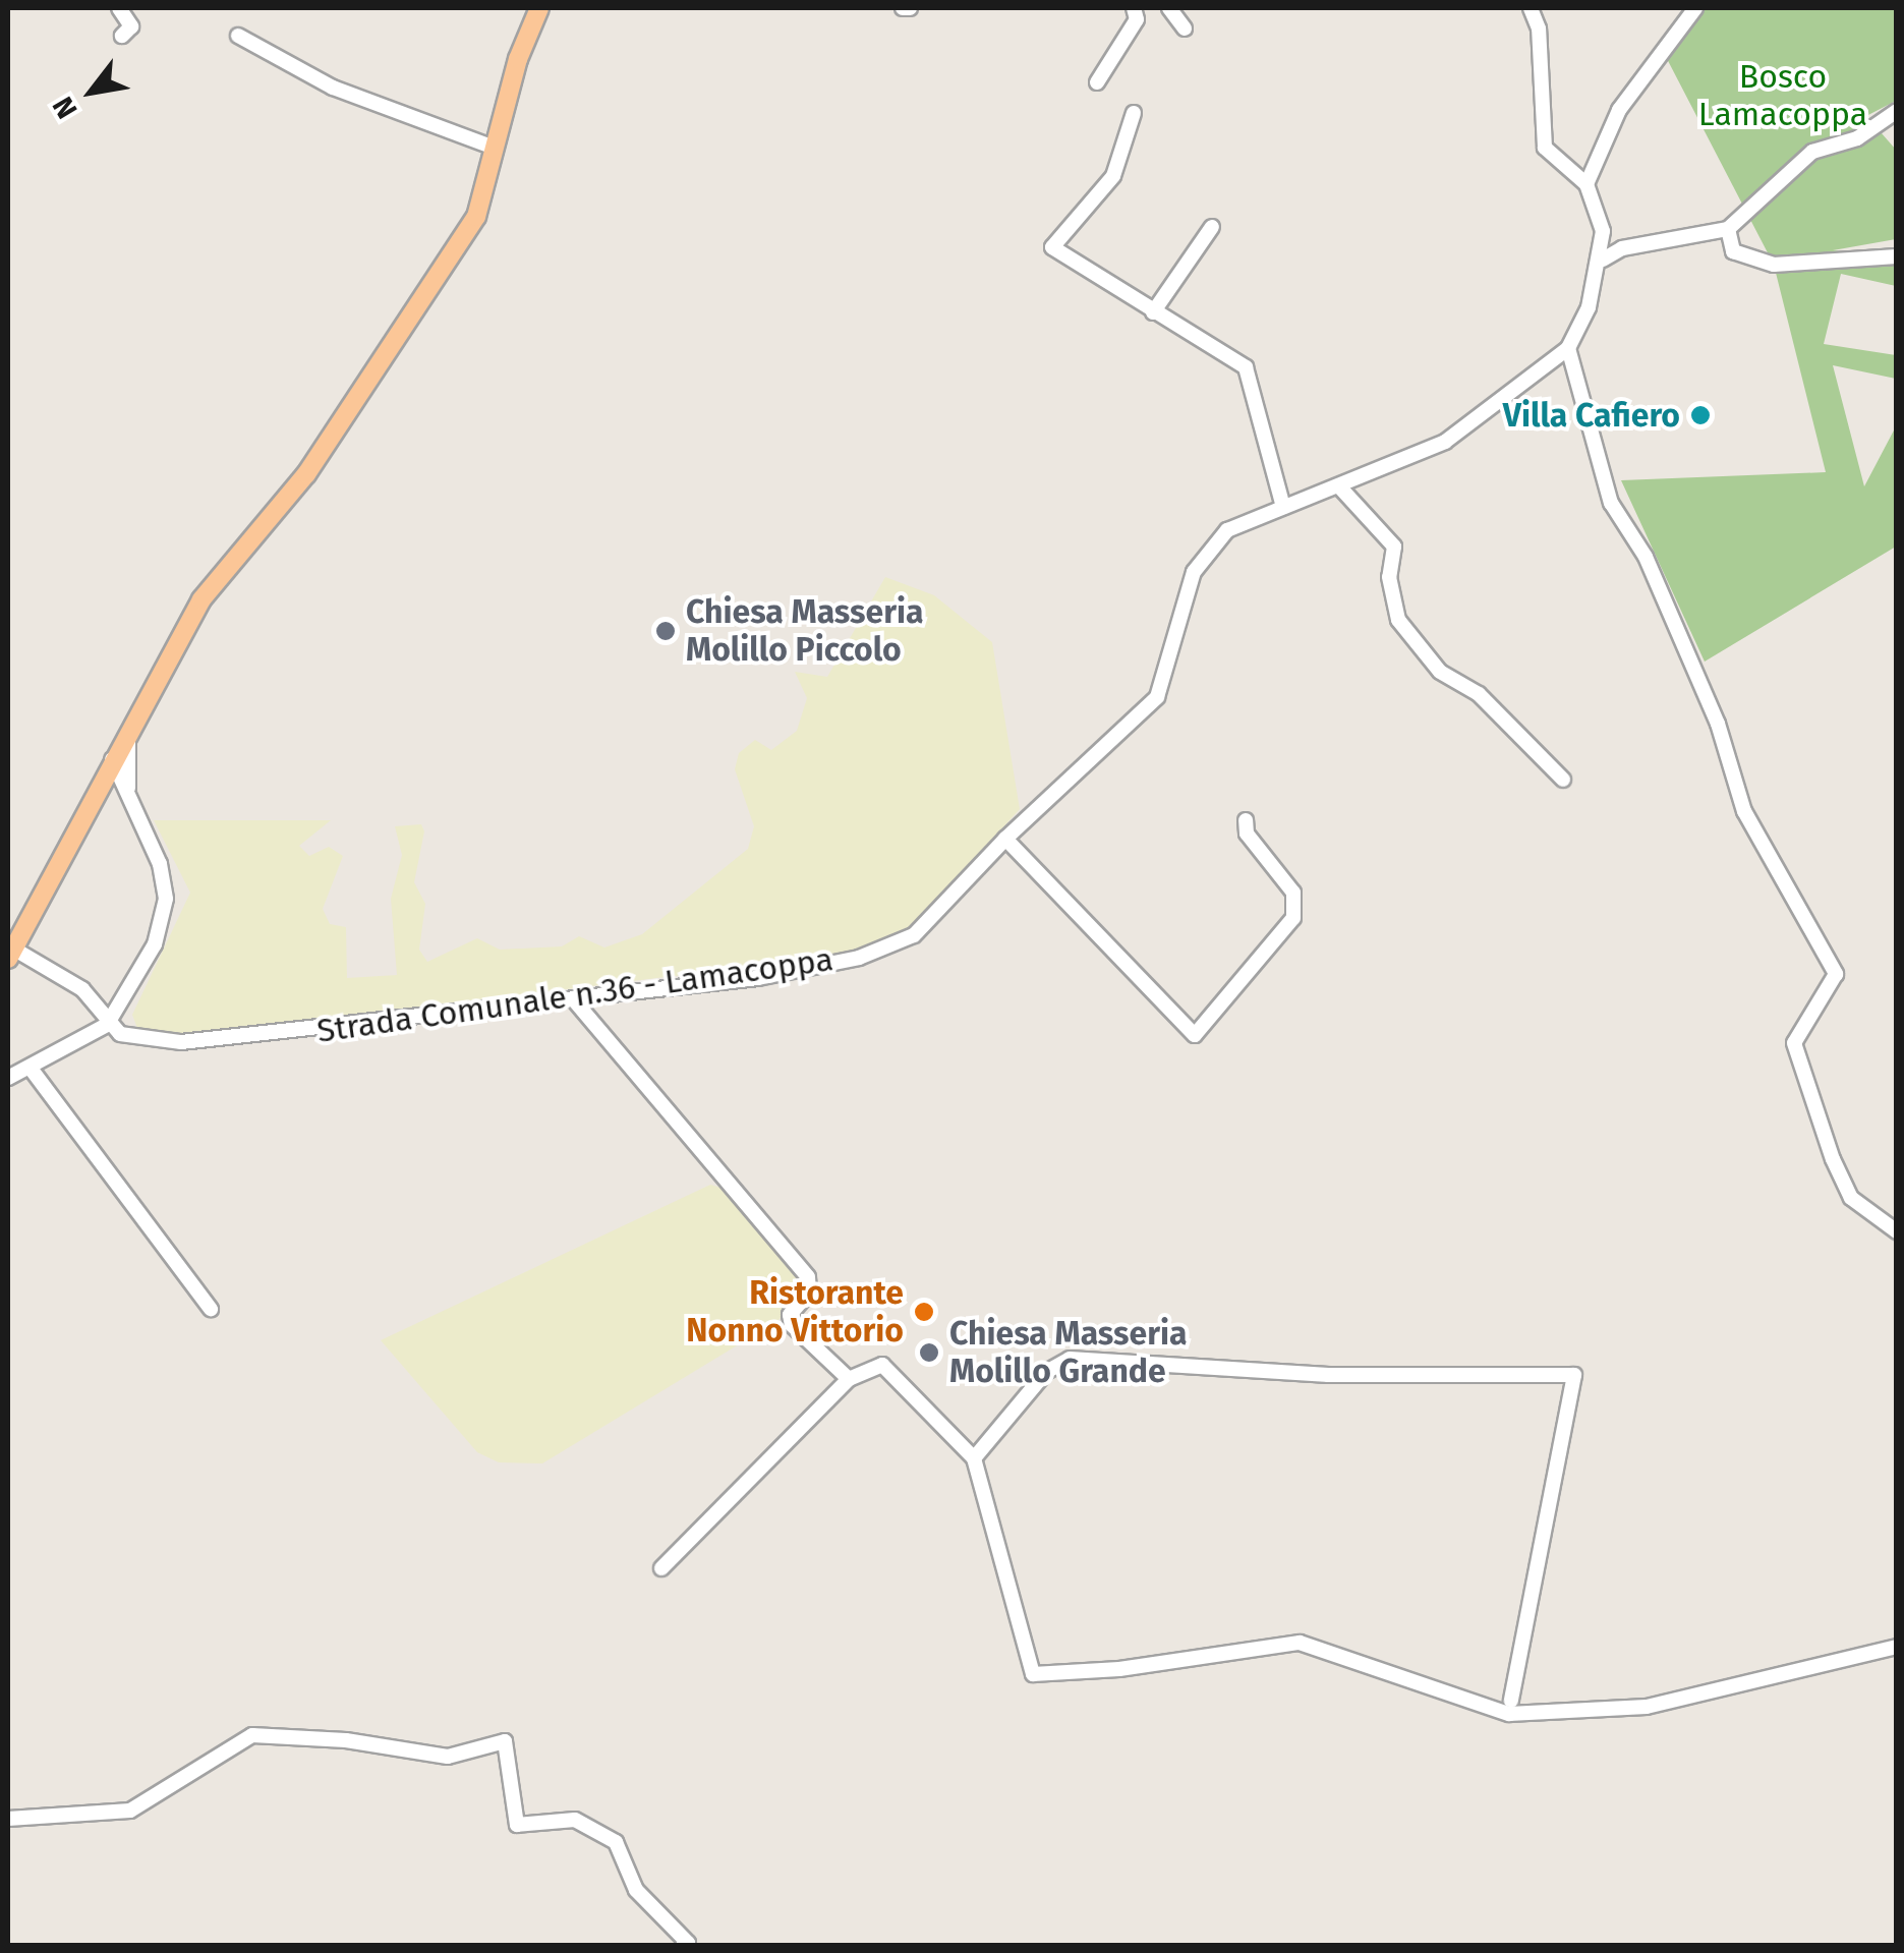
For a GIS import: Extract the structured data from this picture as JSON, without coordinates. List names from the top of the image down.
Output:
{
  "streets": {
    "street": ["Strada Comunale n.36 - Lamacoppa"]
  },
  "parks": ["Bosco Lamacoppa"],
  "places": [
    "Villa Cafiero",
    "Chiesa Masseria Molillo Piccolo",
    "Ristorante Nonno Vittorio",
    "Chiesa Masseria Molillo Grande"
  ],
  "north": "bottom left"
}
